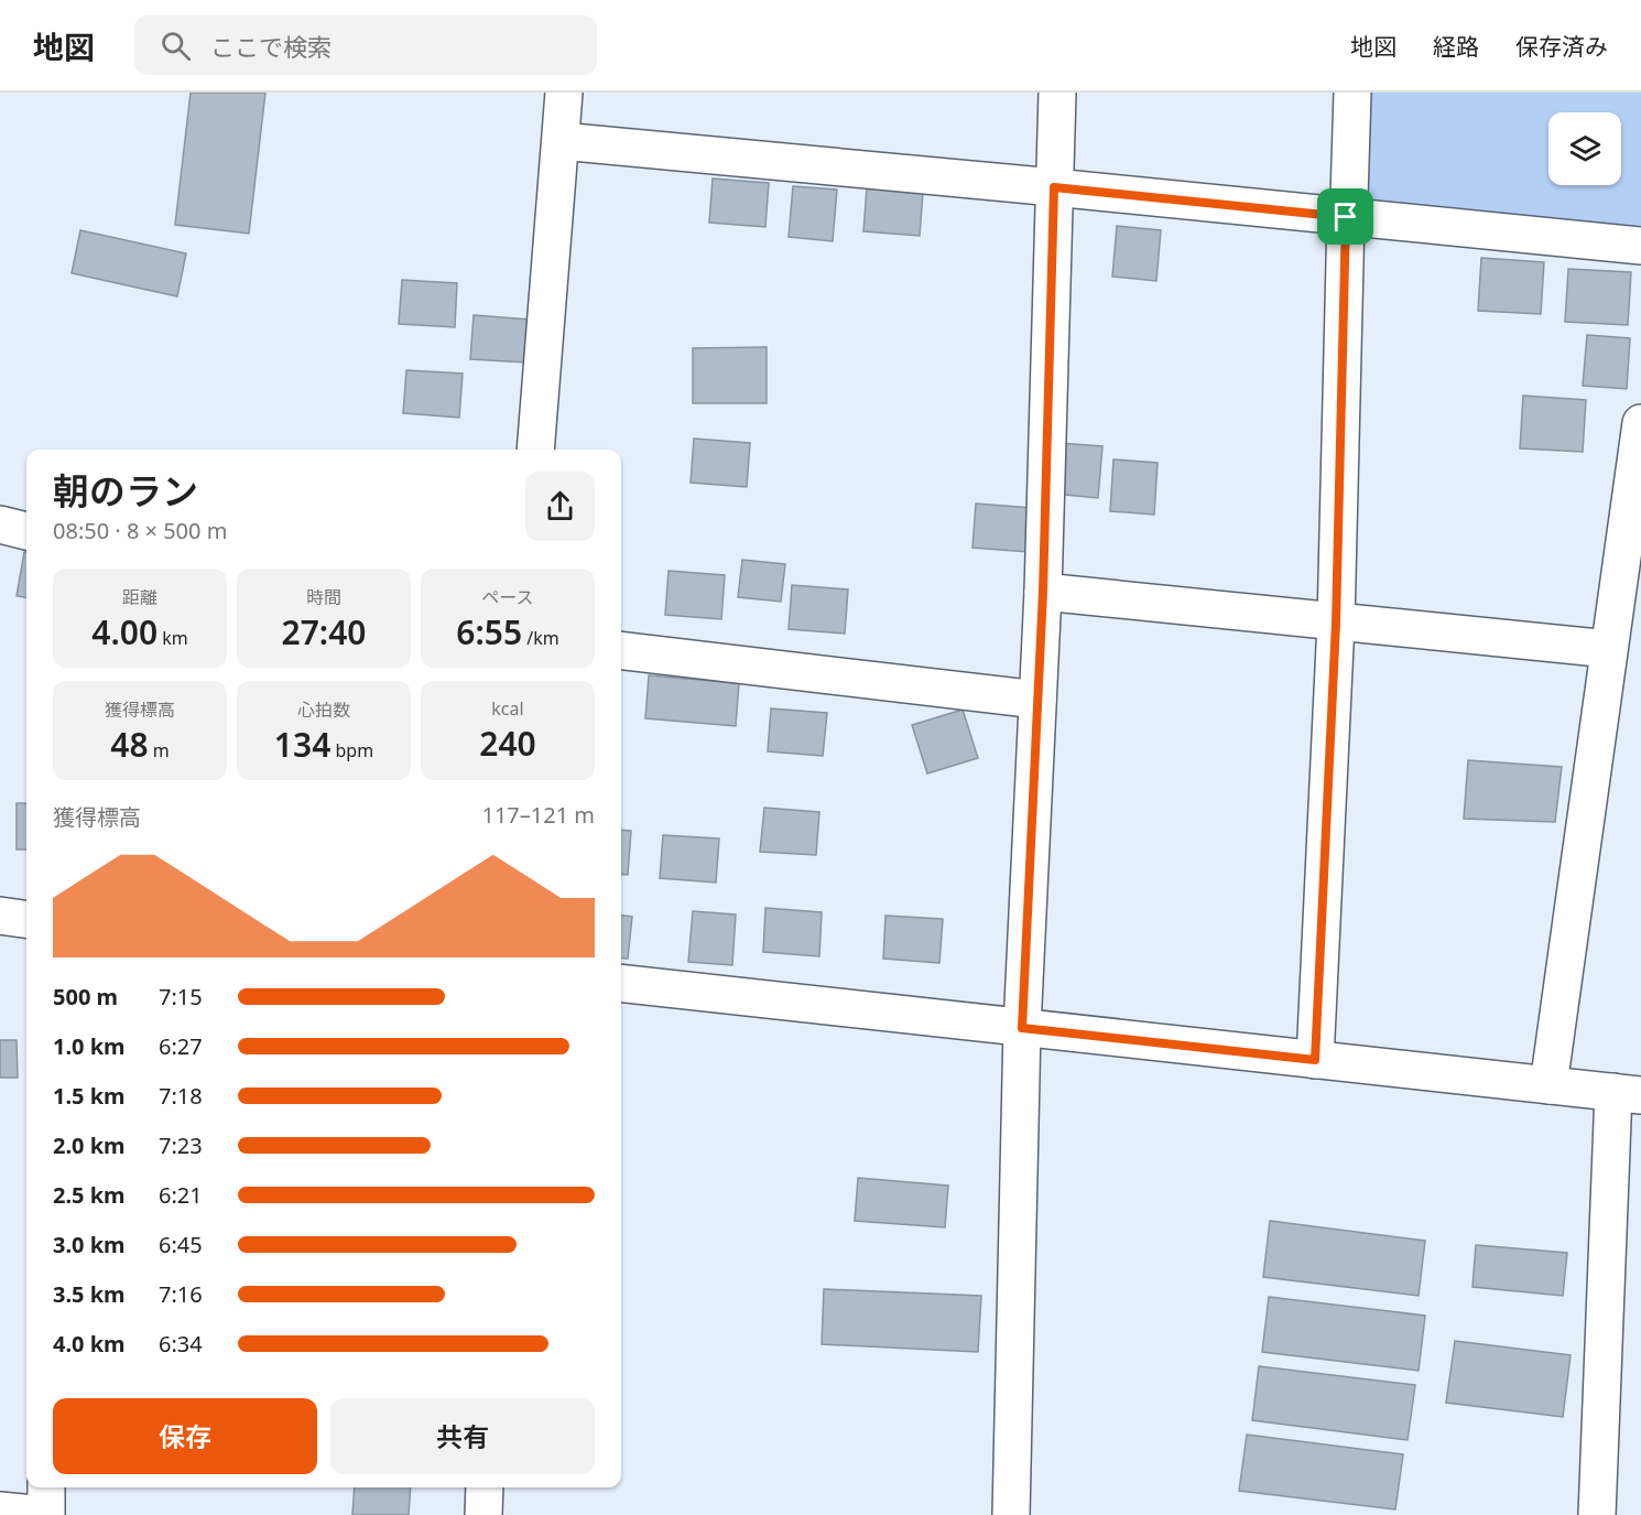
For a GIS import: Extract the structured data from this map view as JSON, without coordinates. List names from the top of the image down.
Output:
{
  "page": {
    "header": "地図",
    "search": "ここで検索",
    "nav": ["地図", "経路", "保存済み"],
    "heading": ["朝のラン", "08:50 · 8 × 500 m"],
    "stats": [
      ["距離", "4.00 km"],
      ["時間", "27:40"],
      ["ペース", "6:55 /km"],
      ["獲得標高", "48 m"],
      ["心拍数", "134 bpm"],
      ["kcal", "240"]
    ],
    "chart": ["獲得標高", "117–121 m"],
    "list": [
      {
        "name": "500 m",
        "note": "7:15"
      },
      {
        "name": "1.0 km",
        "note": "6:27"
      },
      {
        "name": "1.5 km",
        "note": "7:18"
      },
      {
        "name": "2.0 km",
        "note": "7:23"
      },
      {
        "name": "2.5 km",
        "note": "6:21"
      },
      {
        "name": "3.0 km",
        "note": "6:45"
      },
      {
        "name": "3.5 km",
        "note": "7:16"
      },
      {
        "name": "4.0 km",
        "note": "6:34"
      }
    ],
    "buttons": ["保存", "共有"]
  }
}
